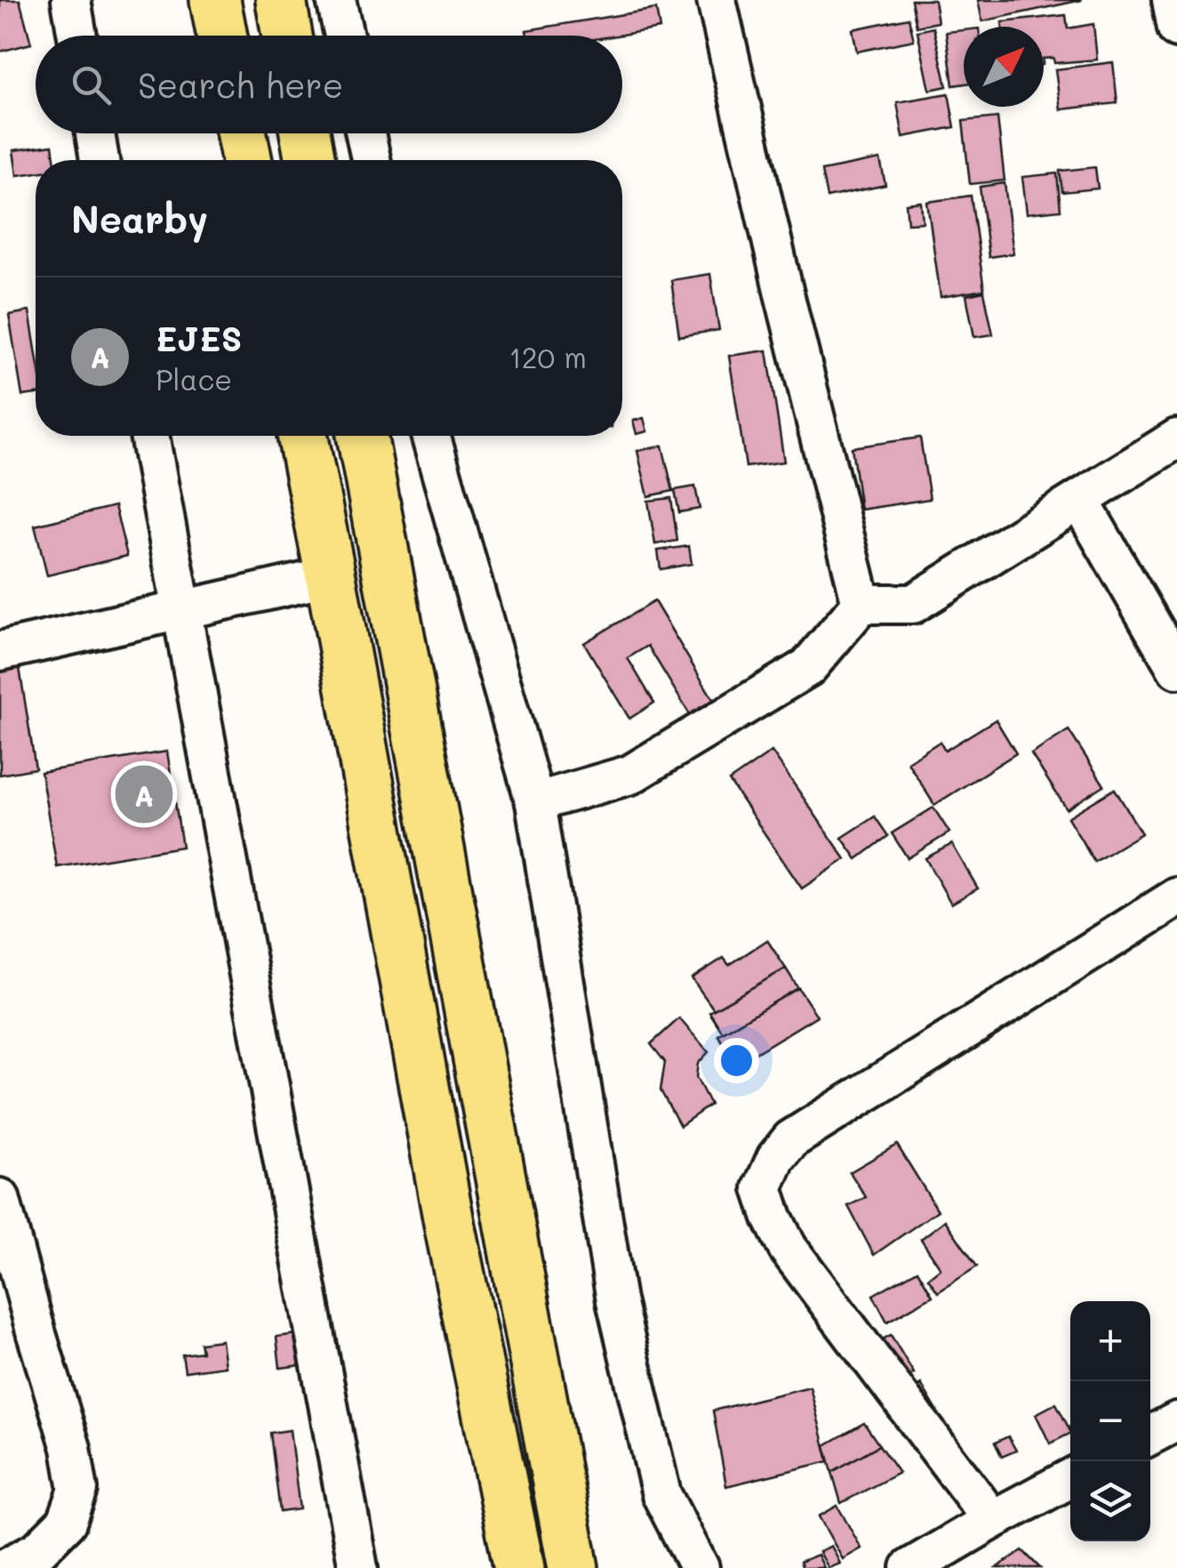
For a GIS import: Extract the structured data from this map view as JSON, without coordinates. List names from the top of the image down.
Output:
{
  "north": "top right",
  "page": {
    "search": "Search here",
    "heading": "Nearby",
    "list": [
      {
        "mark": "A",
        "name": "EJES",
        "note": "Place",
        "value": "120 m"
      }
    ],
    "pins": "A",
    "map_buttons": ["+", "−"]
  }
}
